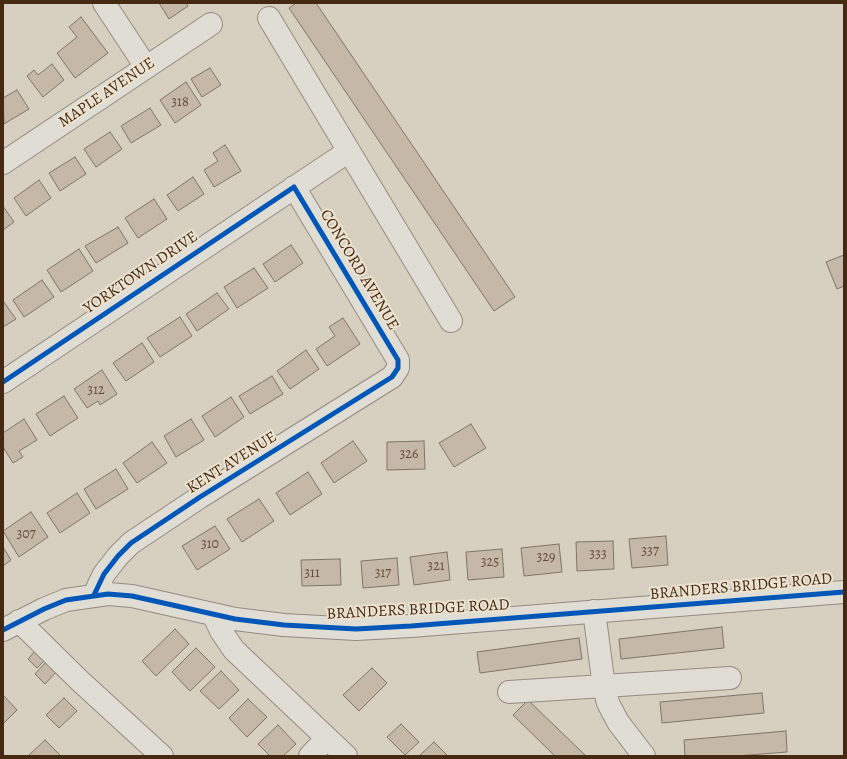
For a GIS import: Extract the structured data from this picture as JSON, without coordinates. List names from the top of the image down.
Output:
{
  "streets": {
    "street": [
      "MAPLE AVENUE",
      "CONCORD AVENUE",
      "YORKTOWN DRIVE",
      "KENT AVENUE",
      "BRANDERS BRIDGE ROAD"
    ]
  },
  "crossings": [
    ["CONCORD AVENUE", "YORKTOWN DRIVE"],
    ["CONCORD AVENUE", "KENT AVENUE"],
    ["KENT AVENUE", "BRANDERS BRIDGE ROAD"]
  ],
  "house_numbers": [
    "318",
    "312",
    "326",
    "307",
    "310",
    "337",
    "333",
    "329",
    "325",
    "321",
    "311",
    "317"
  ]
}
